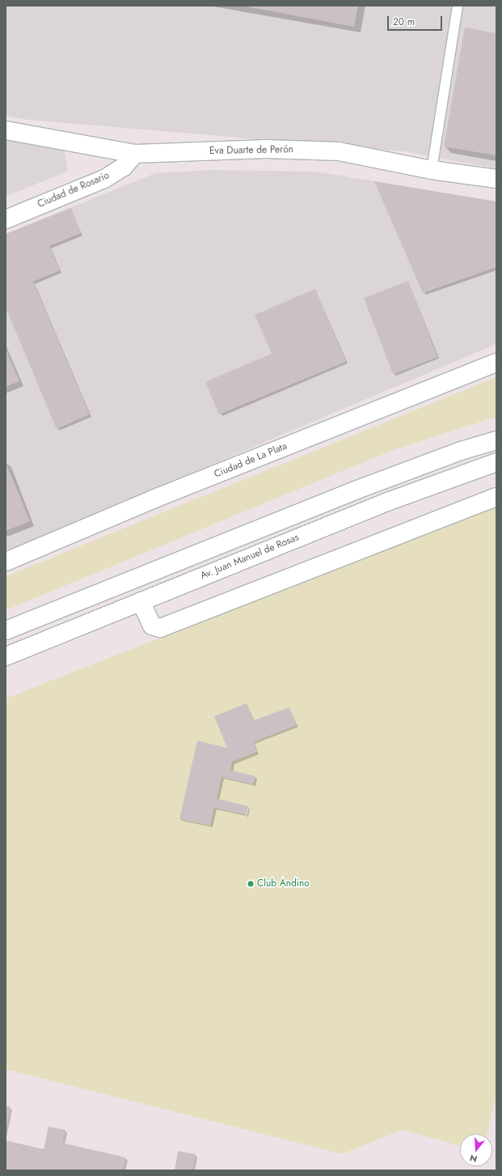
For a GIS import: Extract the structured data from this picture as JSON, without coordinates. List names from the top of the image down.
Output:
{
  "streets": {
    "street": [
      "Eva Duarte de Perón",
      "Ciudad de Rosario",
      "Ciudad de La Plata",
      "Av. Juan Manuel de Rosas"
    ]
  },
  "crossings": [
    ["Eva Duarte de Perón", "Ciudad de Rosario"]
  ],
  "places": ["Club Andino"],
  "scale_bar": "20 m",
  "north": "bottom"
}
